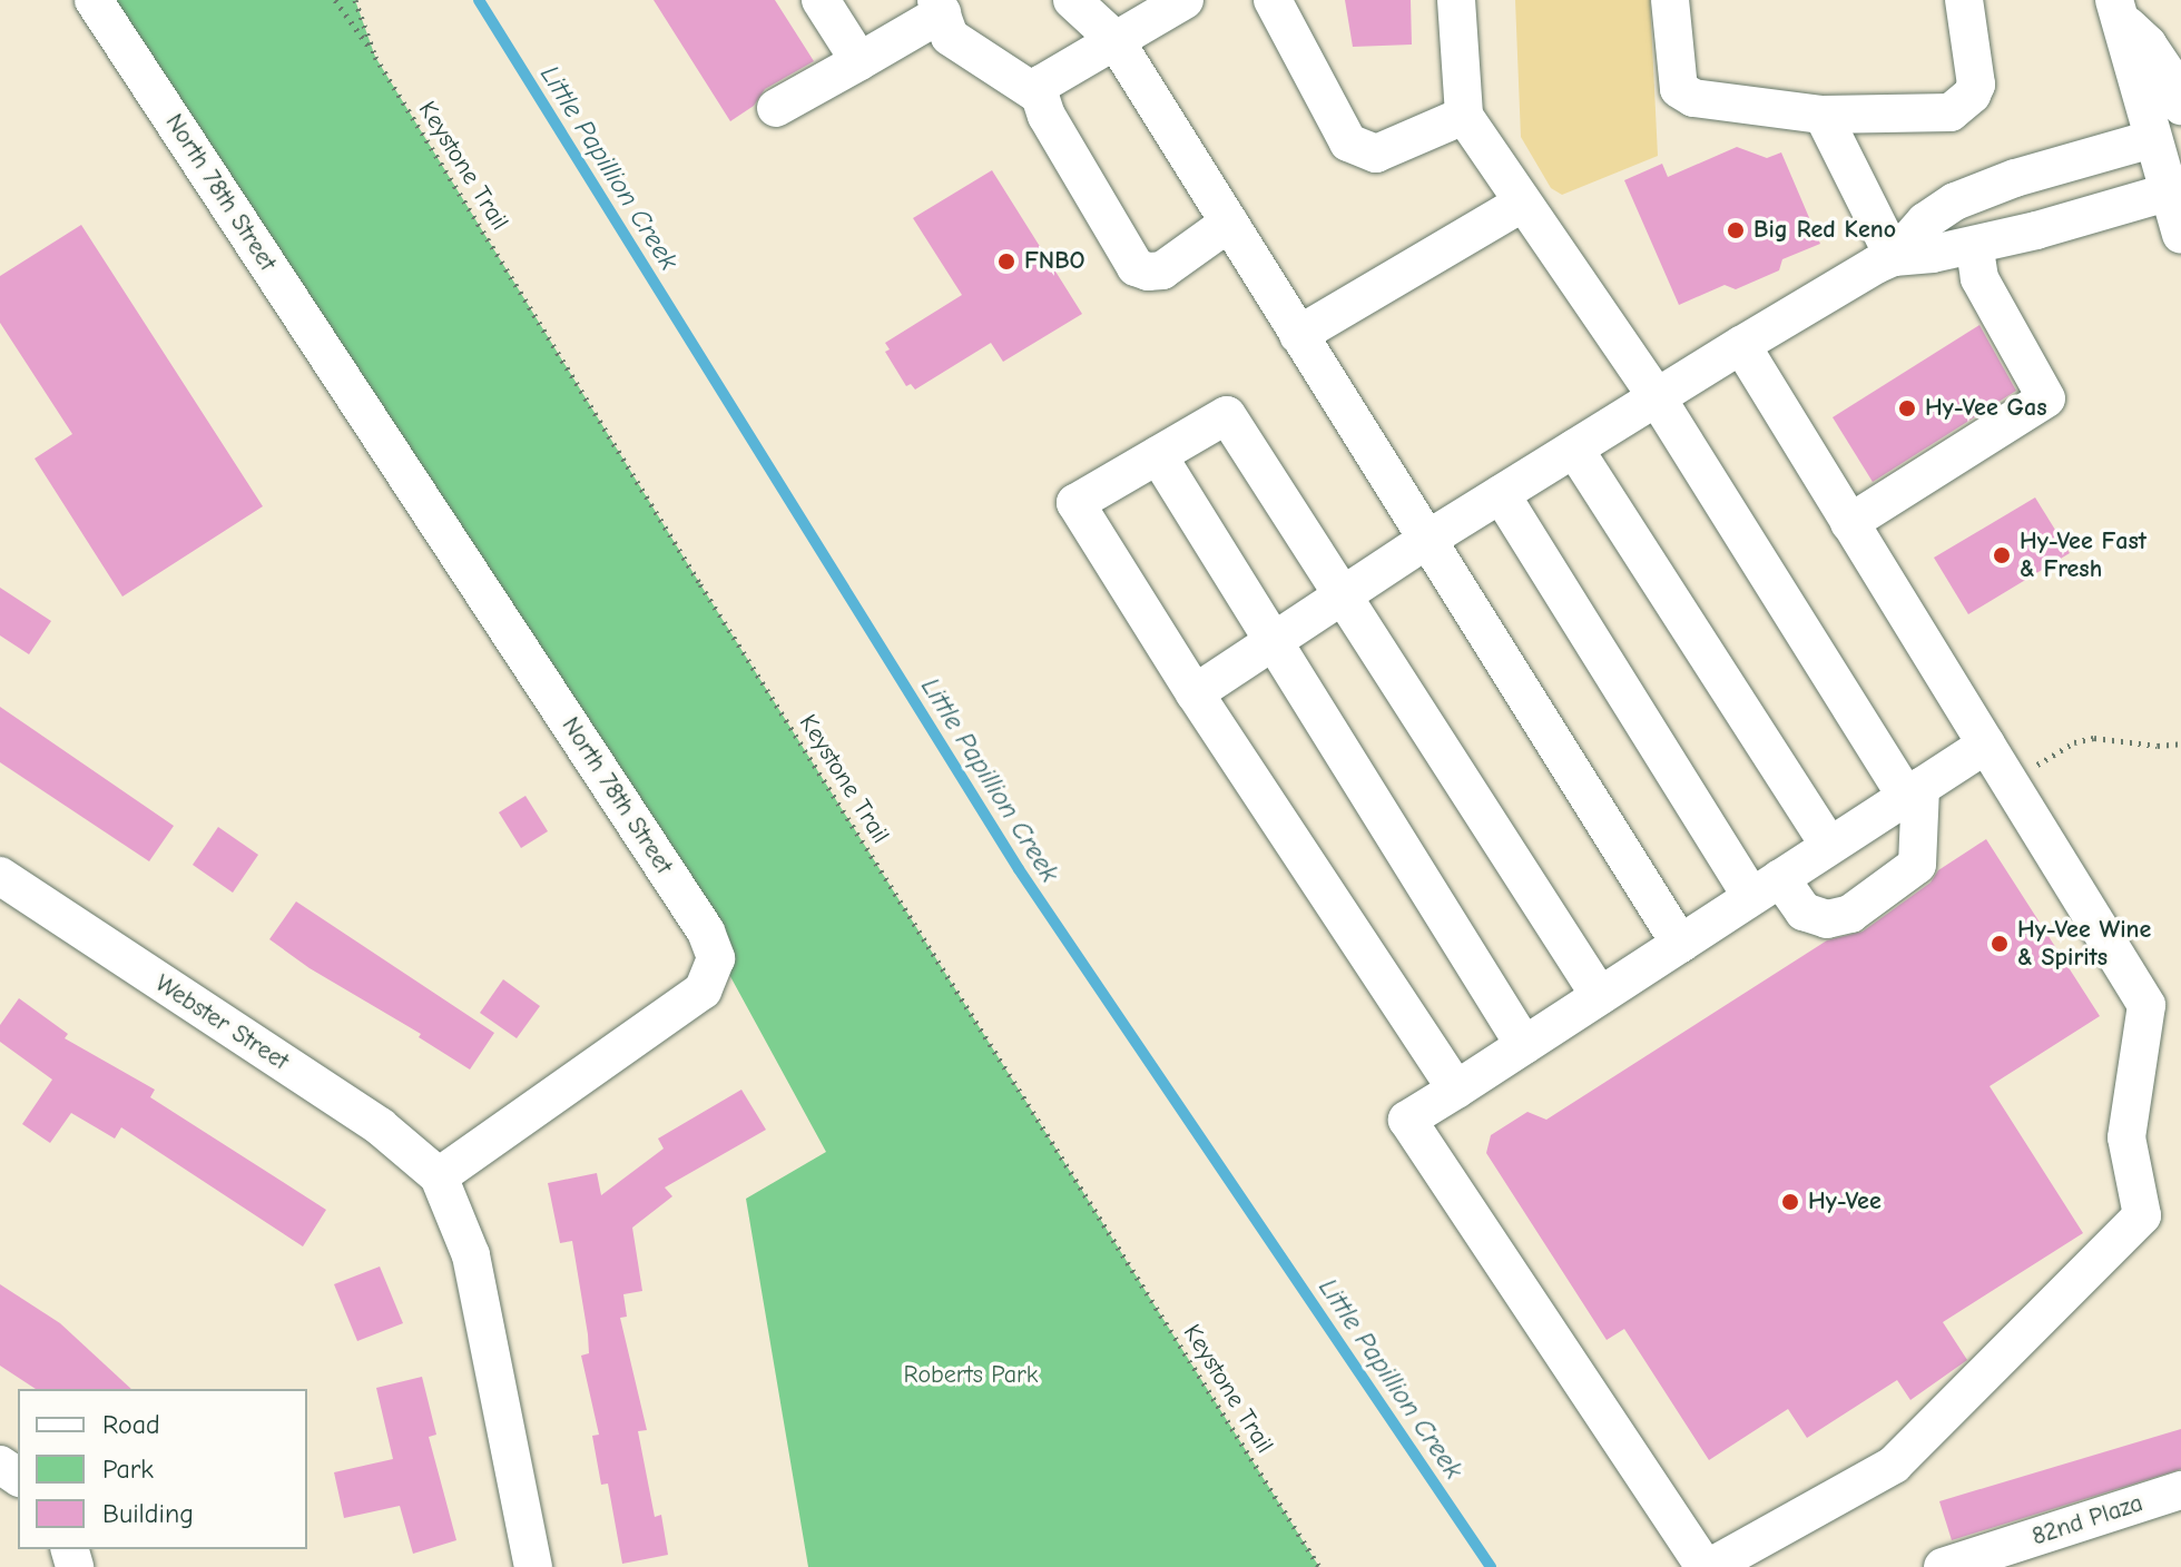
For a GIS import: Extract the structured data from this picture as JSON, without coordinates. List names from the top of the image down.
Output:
{
  "streets": {
    "street": ["North 78th Street", "Webster Street", "82nd Plaza"],
    "path": ["Keystone Trail"]
  },
  "crossings": [
    ["North 78th Street", "Webster Street"]
  ],
  "water": ["Little Papillion Creek"],
  "parks": ["Roberts Park"],
  "places": [
    "Big Red Keno",
    "FNBO",
    "Hy-Vee Gas",
    "Hy-Vee Fast & Fresh",
    "Hy-Vee Wine & Spirits",
    "Hy-Vee"
  ],
  "legend": ["Road", "Park", "Building"]
}
